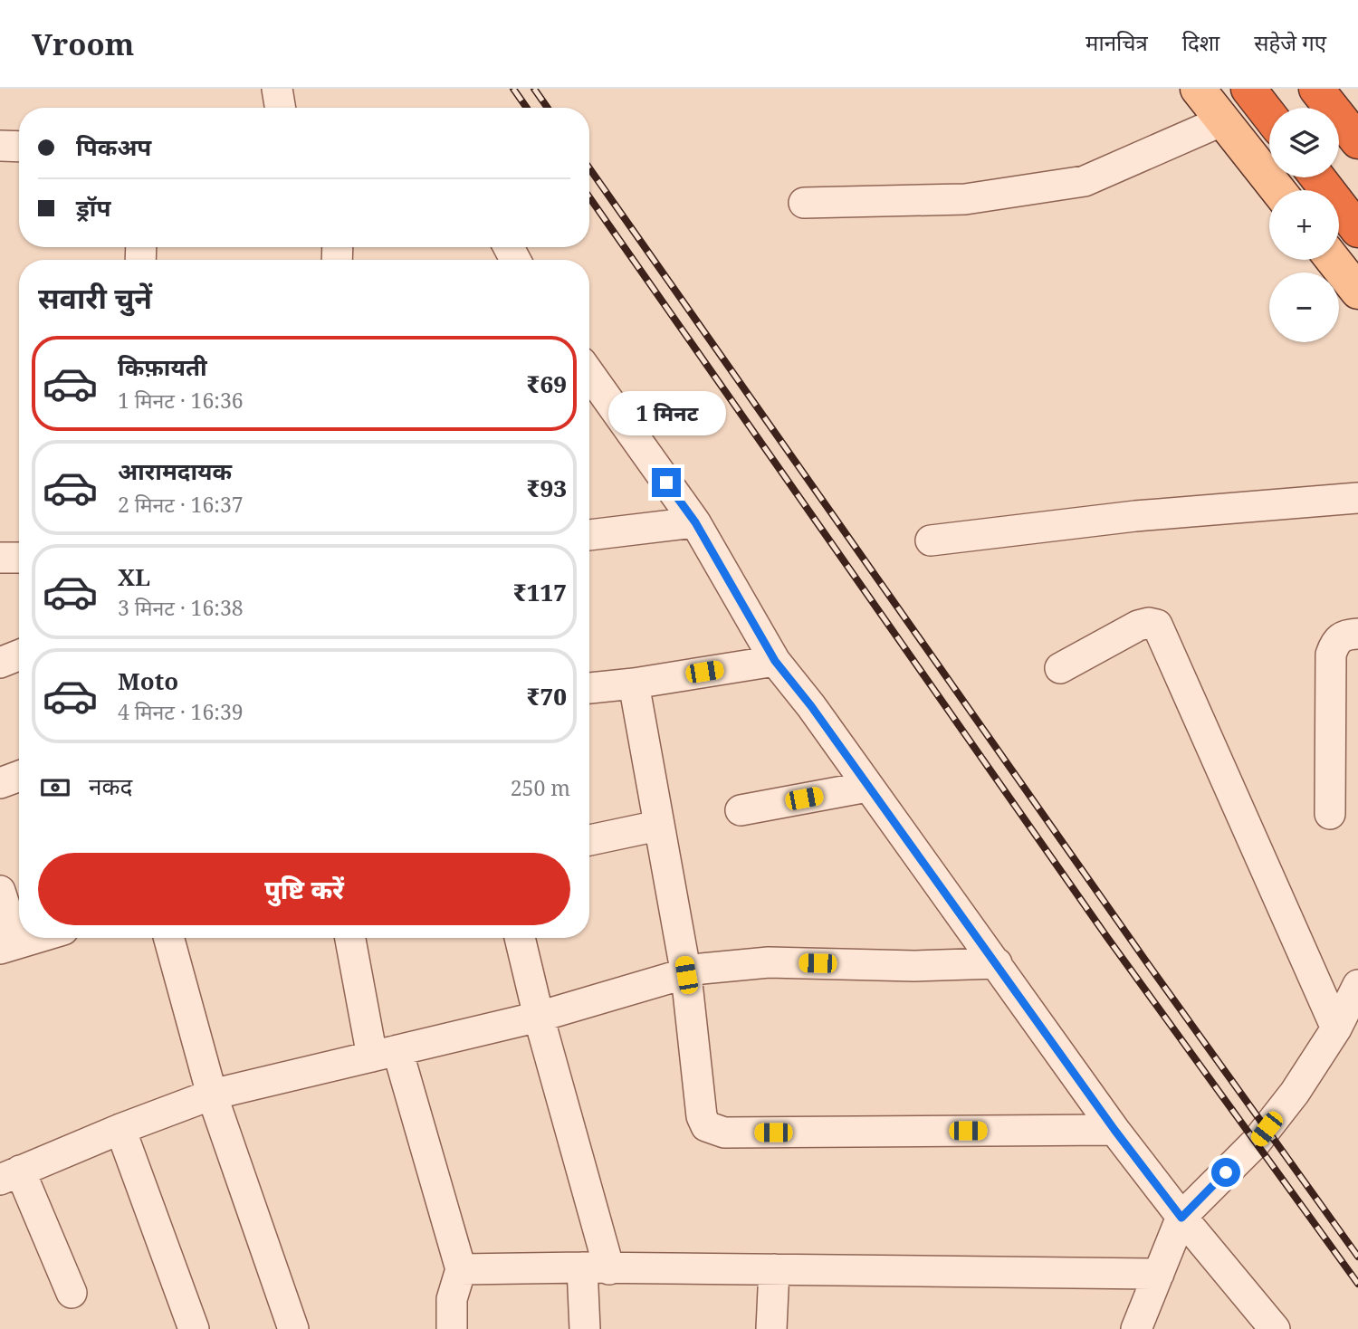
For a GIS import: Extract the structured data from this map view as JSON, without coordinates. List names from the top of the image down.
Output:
{
  "page": {
    "header": "Vroom",
    "nav": ["मानचित्र", "दिशा", "सहेजे गए"],
    "map_buttons": ["+", "−"],
    "banner": ["पिकअप", "ड्रॉप"],
    "heading": "सवारी चुनें",
    "list": [
      {
        "name": "किफ़ायती",
        "note": "1 मिनट · 16:36",
        "value": "₹69"
      },
      {
        "name": "आरामदायक",
        "note": "2 मिनट · 16:37",
        "value": "₹93"
      },
      {
        "name": "XL",
        "note": "3 मिनट · 16:38",
        "value": "₹117"
      },
      {
        "name": "Moto",
        "note": "4 मिनट · 16:39",
        "value": "₹70"
      }
    ],
    "bubble": "1 मिनट",
    "pay": ["नकद", "250 m"],
    "buttons": "पुष्टि करें"
  }
}
